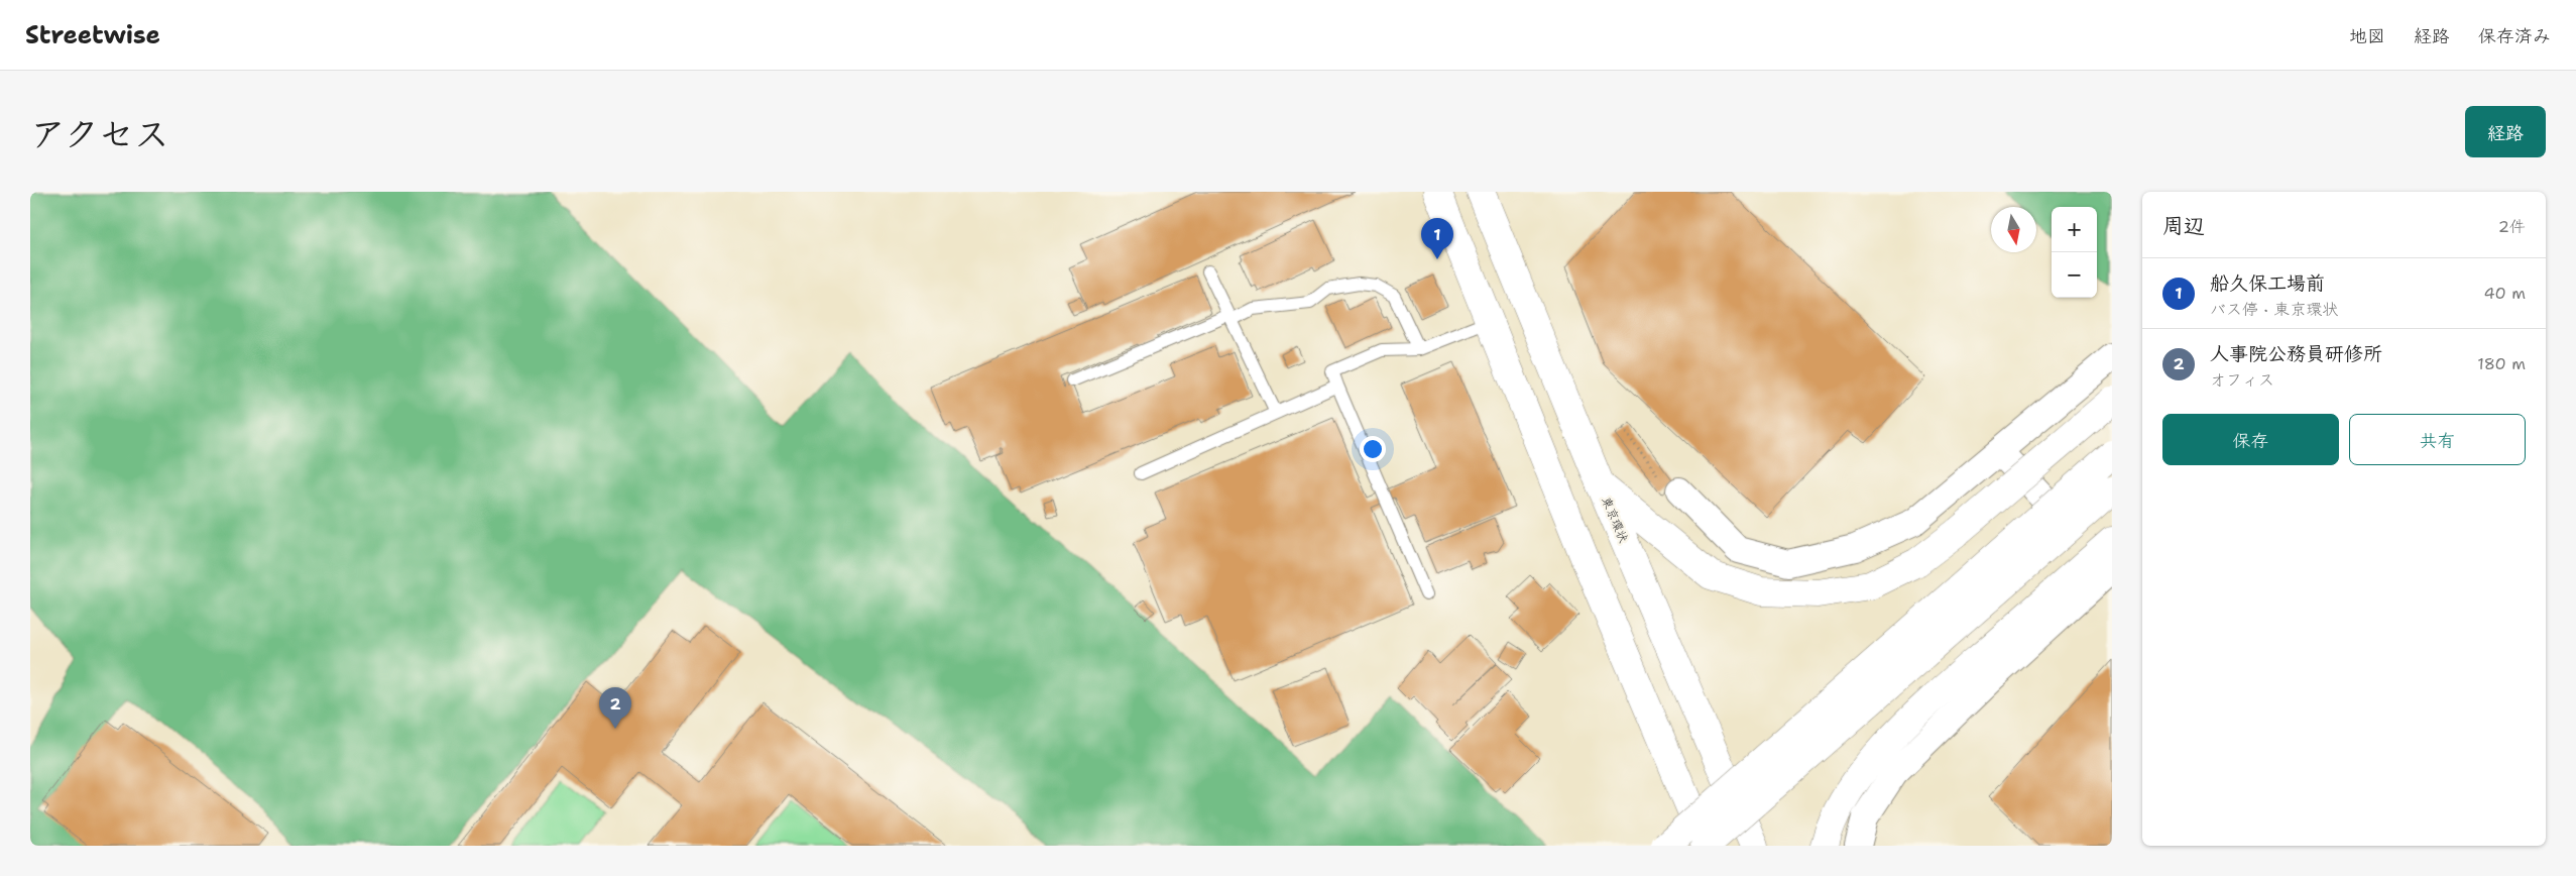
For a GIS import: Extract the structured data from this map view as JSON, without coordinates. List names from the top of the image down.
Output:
{
  "streets": {
    "highway": ["東京環状"]
  },
  "north": "bottom",
  "page": {
    "header": "Streetwise",
    "nav": ["地図", "経路", "保存済み"],
    "title": "アクセス",
    "buttons": [
      "経路",
      ["保存", "共有"]
    ],
    "heading": ["周辺", "2件"],
    "map_buttons": ["+", "−"],
    "pins": ["1", "2"],
    "list": [
      {
        "mark": "1",
        "name": "船久保工場前",
        "note": "バス停 · 東京環状",
        "value": "40 m"
      },
      {
        "mark": "2",
        "name": "人事院公務員研修所",
        "note": "オフィス",
        "value": "180 m"
      }
    ]
  }
}
